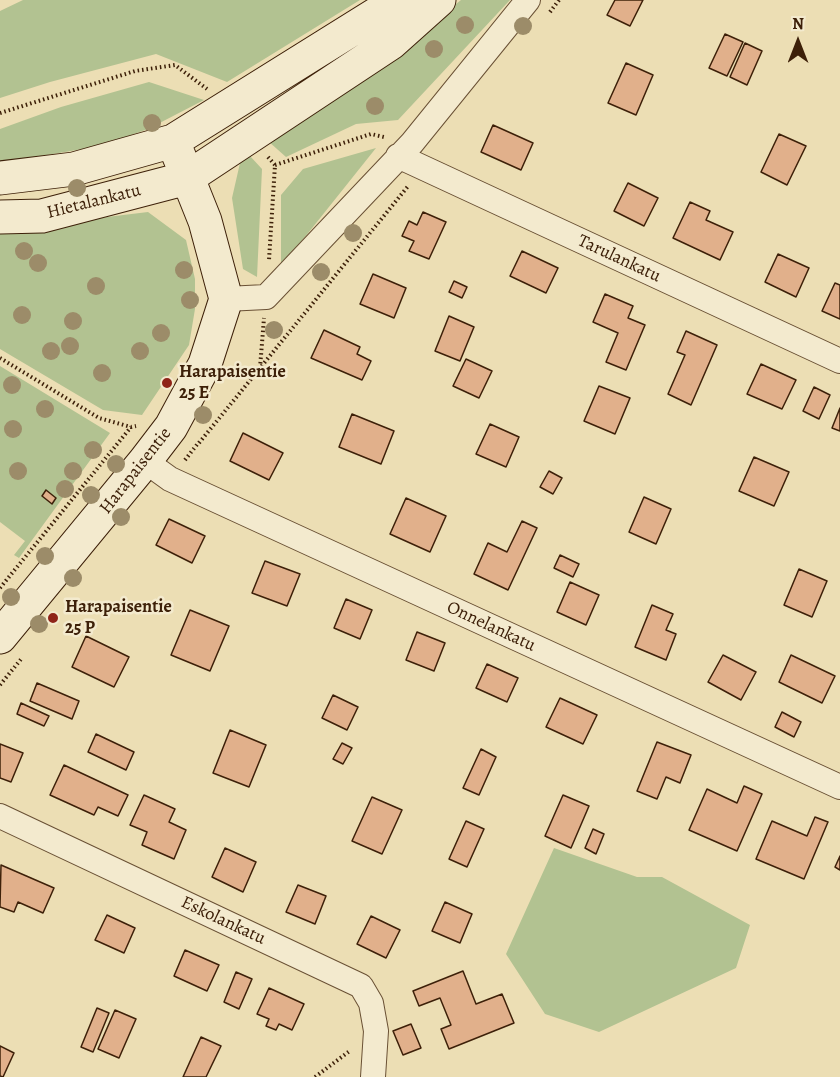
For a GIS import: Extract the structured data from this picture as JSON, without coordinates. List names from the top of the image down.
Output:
{
  "streets": {
    "main road": ["Hietalankatu", "Harapaisentie"],
    "street": ["Tarulankatu", "Onnelankatu", "Eskolankatu"]
  },
  "crossings": [
    ["Harapaisentie", "Onnelankatu"]
  ],
  "places": ["Harapaisentie 25 E", "Harapaisentie 25 P"],
  "north": "top"
}
